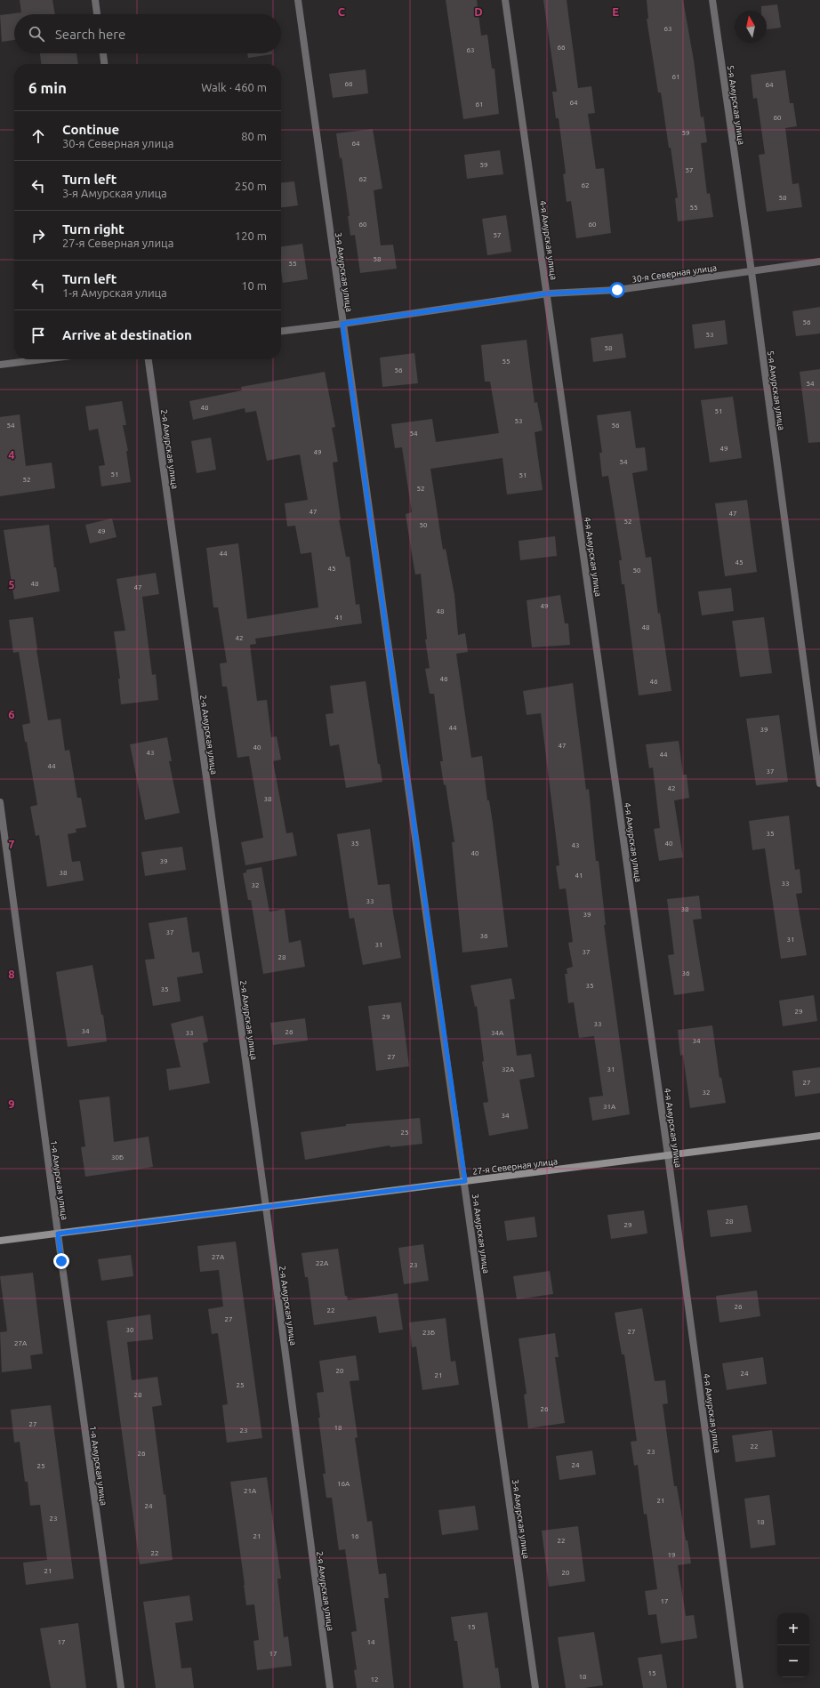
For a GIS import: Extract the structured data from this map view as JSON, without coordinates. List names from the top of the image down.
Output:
{
  "streets": {
    "street": [
      "5-я Амурская улица",
      "4-я Амурская улица",
      "3-я Амурская улица",
      "30-я Северная улица",
      "2-я Амурская улица",
      "27-я Северная улица",
      "1-я Амурская улица"
    ]
  },
  "crossings": [
    ["5-я Амурская улица", "30-я Северная улица"],
    ["4-я Амурская улица", "30-я Северная улица"],
    ["4-я Амурская улица", "27-я Северная улица"],
    ["3-я Амурская улица", "30-я Северная улица"],
    ["3-я Амурская улица", "27-я Северная улица"],
    ["2-я Амурская улица", "27-я Северная улица"],
    ["27-я Северная улица", "1-я Амурская улица"]
  ],
  "house_numbers": [
    "63",
    "66",
    "63",
    "61",
    "66",
    "64",
    "64",
    "61",
    "60",
    "59",
    "64",
    "59",
    "57",
    "62",
    "62",
    "58",
    "55",
    "60",
    "60",
    "57",
    "58",
    "55",
    "56",
    "53",
    "58",
    "55",
    "56",
    "54",
    "48",
    "51",
    "53",
    "54",
    "56",
    "54",
    "49",
    "49",
    "54",
    "51",
    "51",
    "52",
    "52",
    "47",
    "47",
    "52",
    "50",
    "49",
    "44",
    "45",
    "45",
    "50",
    "48",
    "47",
    "49",
    "48",
    "41",
    "48",
    "42",
    "46",
    "46",
    "44",
    "39",
    "47",
    "40",
    "43",
    "44",
    "44",
    "37",
    "42",
    "38",
    "35",
    "35",
    "40",
    "43",
    "40",
    "39",
    "38",
    "41",
    "33",
    "32",
    "33",
    "38",
    "39",
    "37",
    "36",
    "31",
    "31",
    "37",
    "28",
    "36",
    "35",
    "35",
    "29",
    "29",
    "33",
    "34",
    "26",
    "33",
    "34А",
    "34",
    "27",
    "32А",
    "31",
    "27",
    "32",
    "31А",
    "34",
    "25",
    "30Б",
    "28",
    "29",
    "27А",
    "22А",
    "23",
    "26",
    "22",
    "27",
    "30",
    "27",
    "23Б",
    "27А",
    "20",
    "24",
    "21",
    "25",
    "28",
    "26",
    "27",
    "18",
    "23",
    "22",
    "23",
    "26",
    "24",
    "25",
    "16А",
    "21А",
    "21",
    "24",
    "23",
    "18",
    "21",
    "16",
    "22",
    "22",
    "19",
    "21",
    "20",
    "17",
    "15",
    "17",
    "14",
    "17",
    "15",
    "18",
    "12"
  ],
  "north": "top",
  "page": {
    "search": "Search here",
    "heading": ["6 min", "Walk · 460 m"],
    "list": [
      ["Continue", "30-я Северная улица", "80 m"],
      ["Turn left", "3-я Амурская улица", "250 m"],
      ["Turn right", "27-я Северная улица", "120 m"],
      ["Turn left", "1-я Амурская улица", "10 m"],
      "Arrive at destination"
    ],
    "map_buttons": ["+", "−"]
  },
  "grid": {
    "columns": ["C", "D", "E"],
    "rows": [
      "4",
      "5",
      "6",
      "7",
      "8",
      "9"
    ]
  }
}
